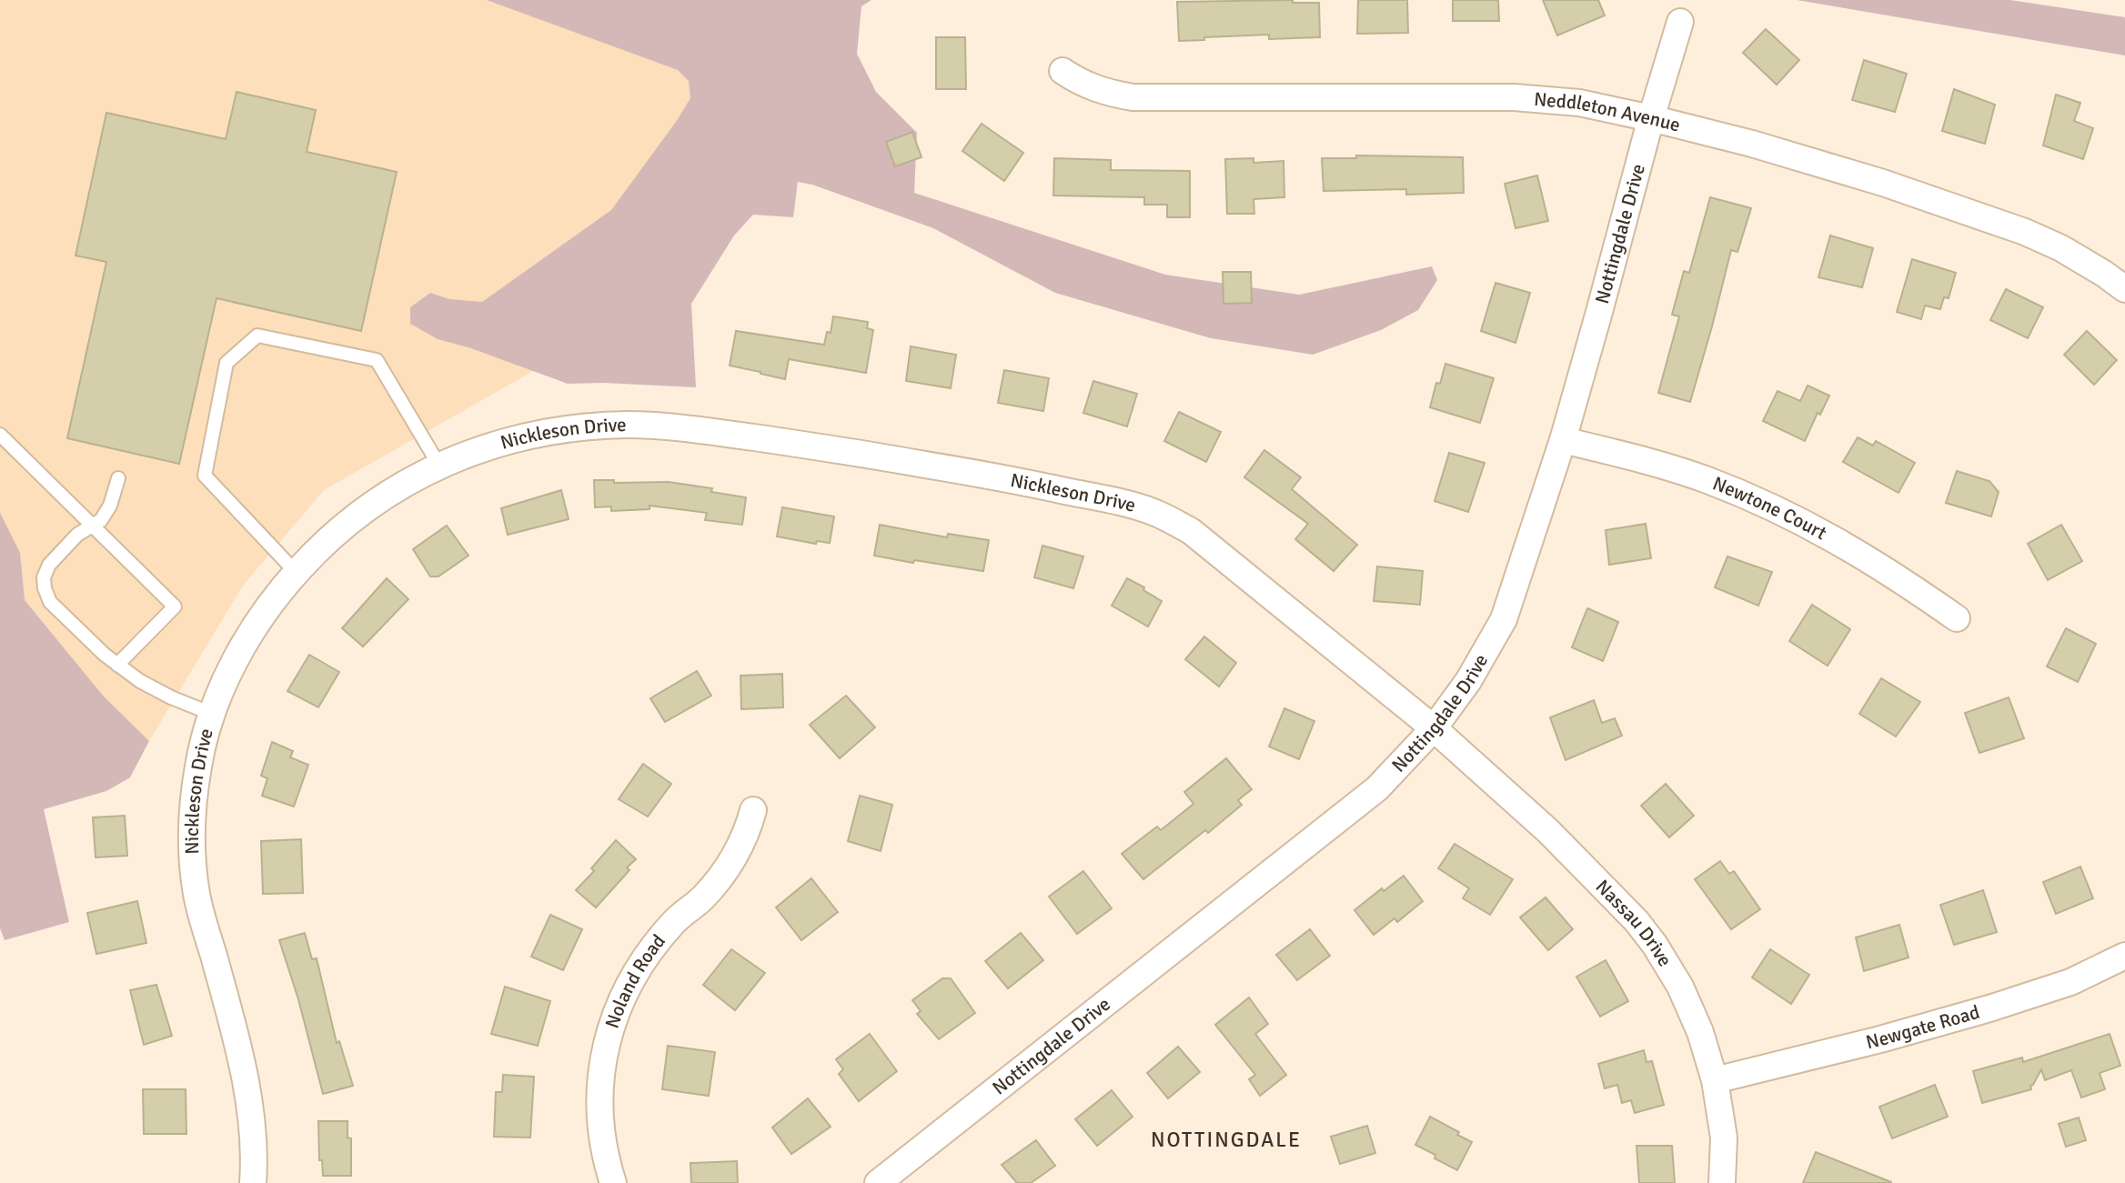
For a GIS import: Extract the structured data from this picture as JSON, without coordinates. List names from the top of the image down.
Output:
{
  "streets": {
    "street": [
      "Neddleton Avenue",
      "Nottingdale Drive",
      "Nickleson Drive",
      "Newtone Court",
      "Nassau Drive",
      "Noland Road",
      "Newgate Road"
    ]
  },
  "crossings": [
    ["Neddleton Avenue", "Nottingdale Drive"],
    ["Nottingdale Drive", "Nickleson Drive"],
    ["Nottingdale Drive", "Newtone Court"],
    ["Nottingdale Drive", "Nassau Drive"],
    ["Nickleson Drive", "Nassau Drive"],
    ["Nassau Drive", "Newgate Road"]
  ],
  "districts": ["NOTTINGDALE"]
}
